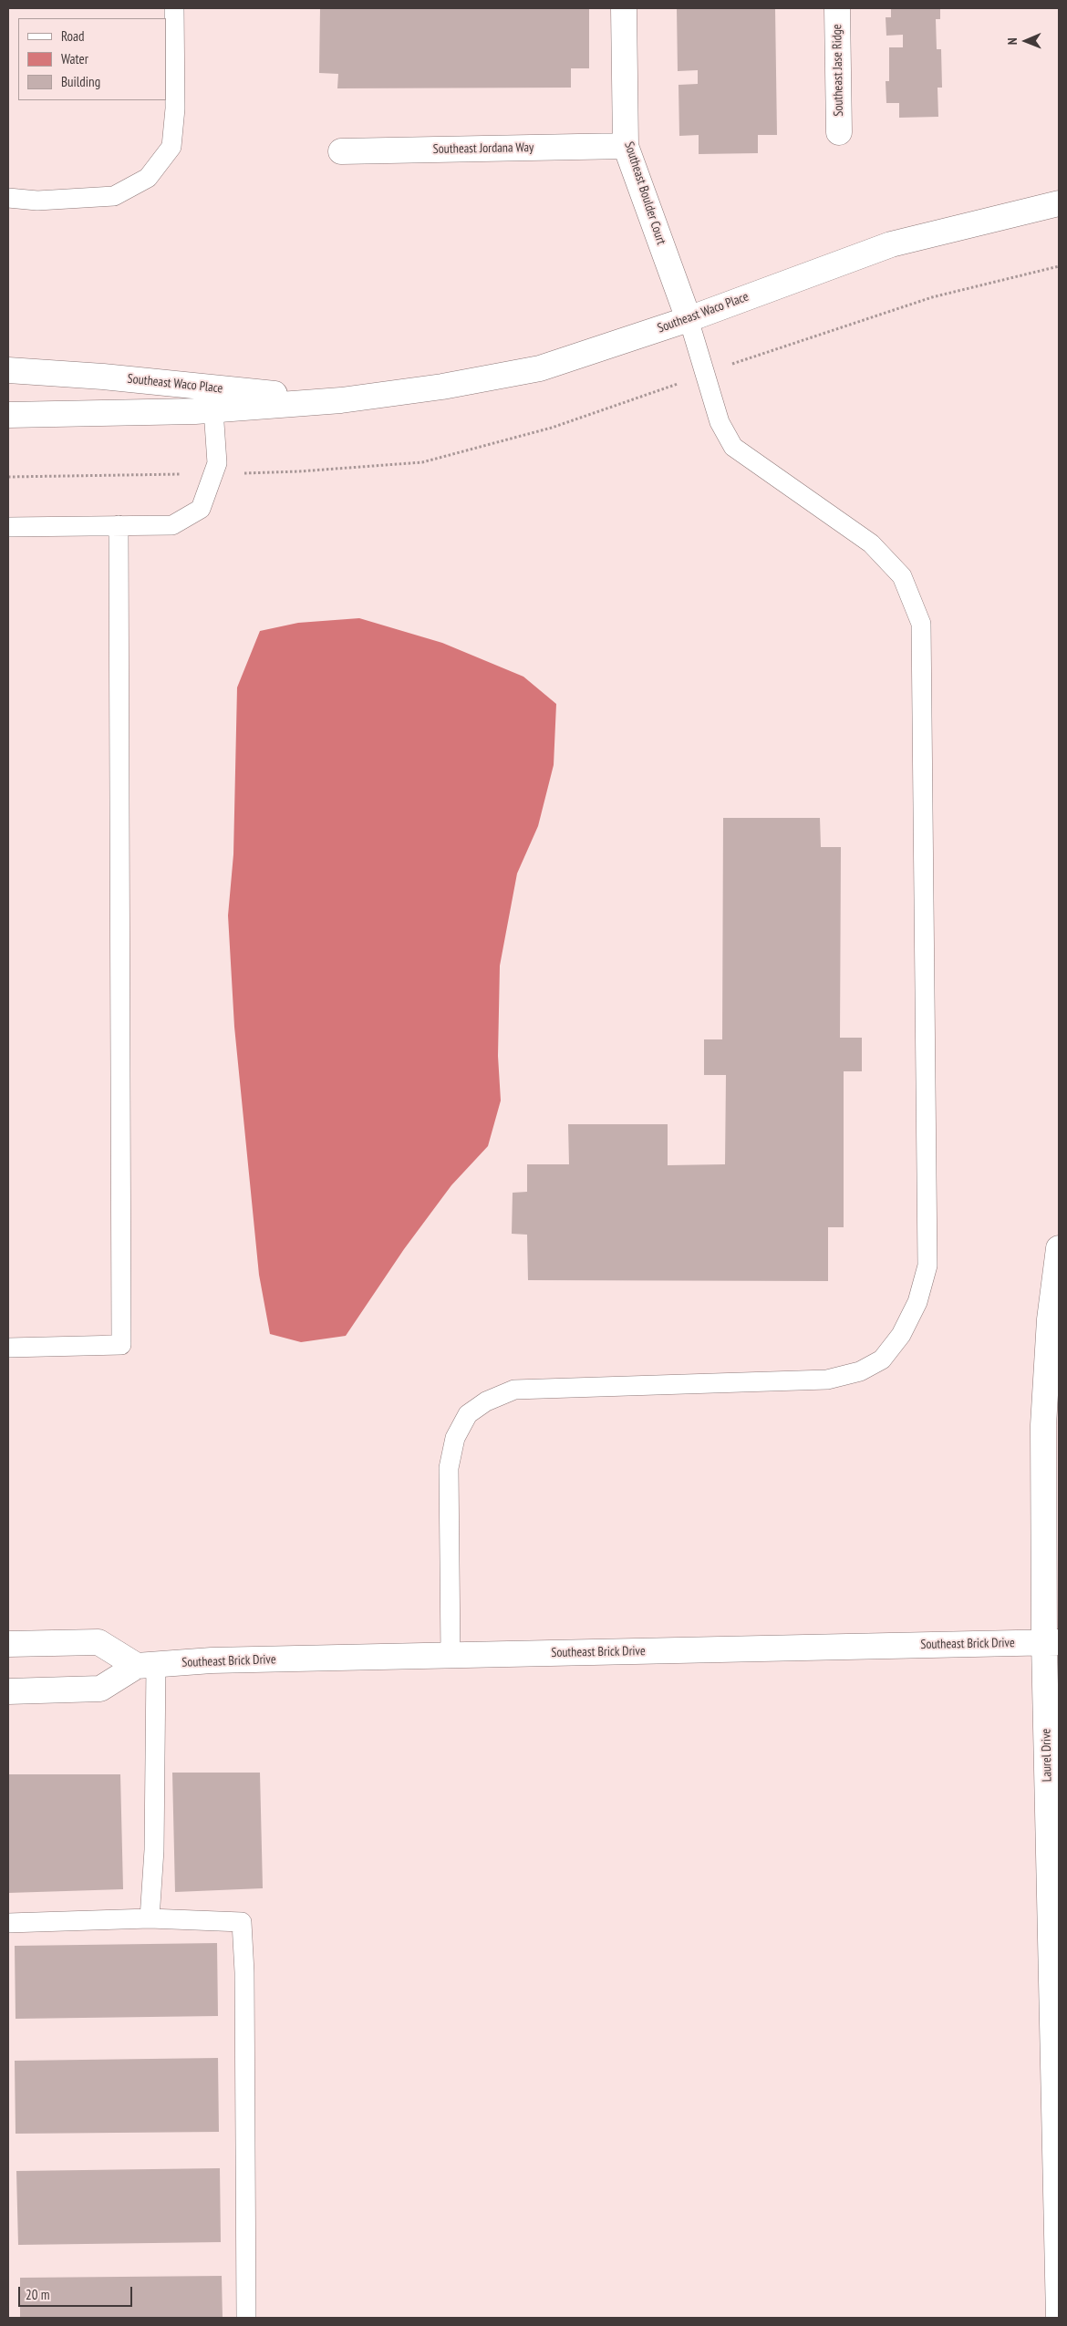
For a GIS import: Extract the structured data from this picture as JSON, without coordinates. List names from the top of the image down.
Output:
{
  "streets": {
    "street": [
      "Southeast Jase Ridge",
      "Southeast Jordana Way",
      "Southeast Boulder Court",
      "Southeast Waco Place",
      "Southeast Brick Drive",
      "Laurel Drive"
    ]
  },
  "crossings": [
    ["Southeast Jordana Way", "Southeast Boulder Court"],
    ["Southeast Boulder Court", "Southeast Waco Place"],
    ["Southeast Brick Drive", "Laurel Drive"]
  ],
  "legend": ["Road", "Water", "Building"],
  "scale_bar": "20 m",
  "north": "left"
}
